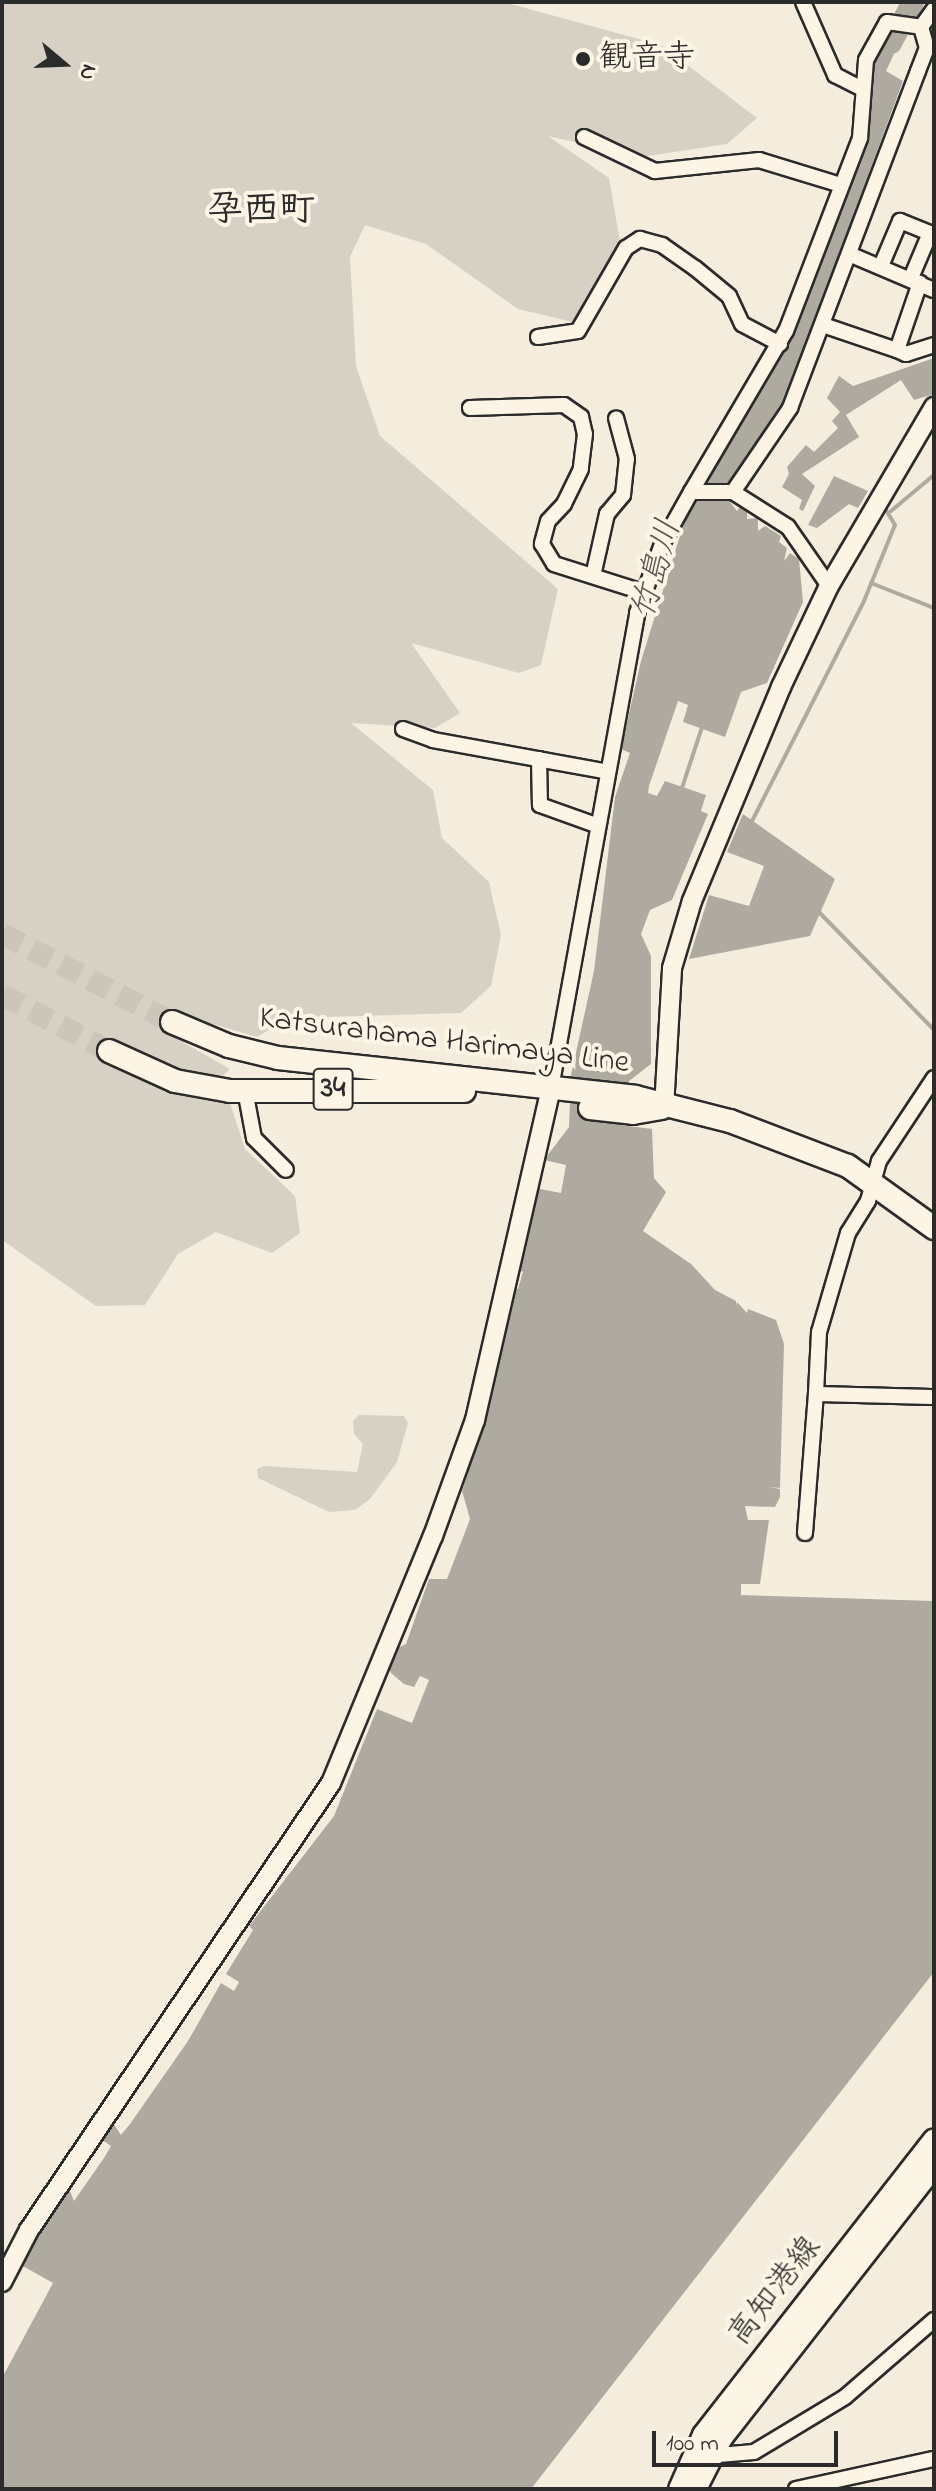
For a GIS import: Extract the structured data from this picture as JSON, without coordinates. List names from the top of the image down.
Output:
{
  "streets": {
    "main road": ["Katsurahama Harimaya Line", "34", "高知港線"]
  },
  "districts": ["孕西町"],
  "water": ["竹島川"],
  "places": ["観音寺"],
  "scale_bar": "100 m",
  "north": "right"
}
